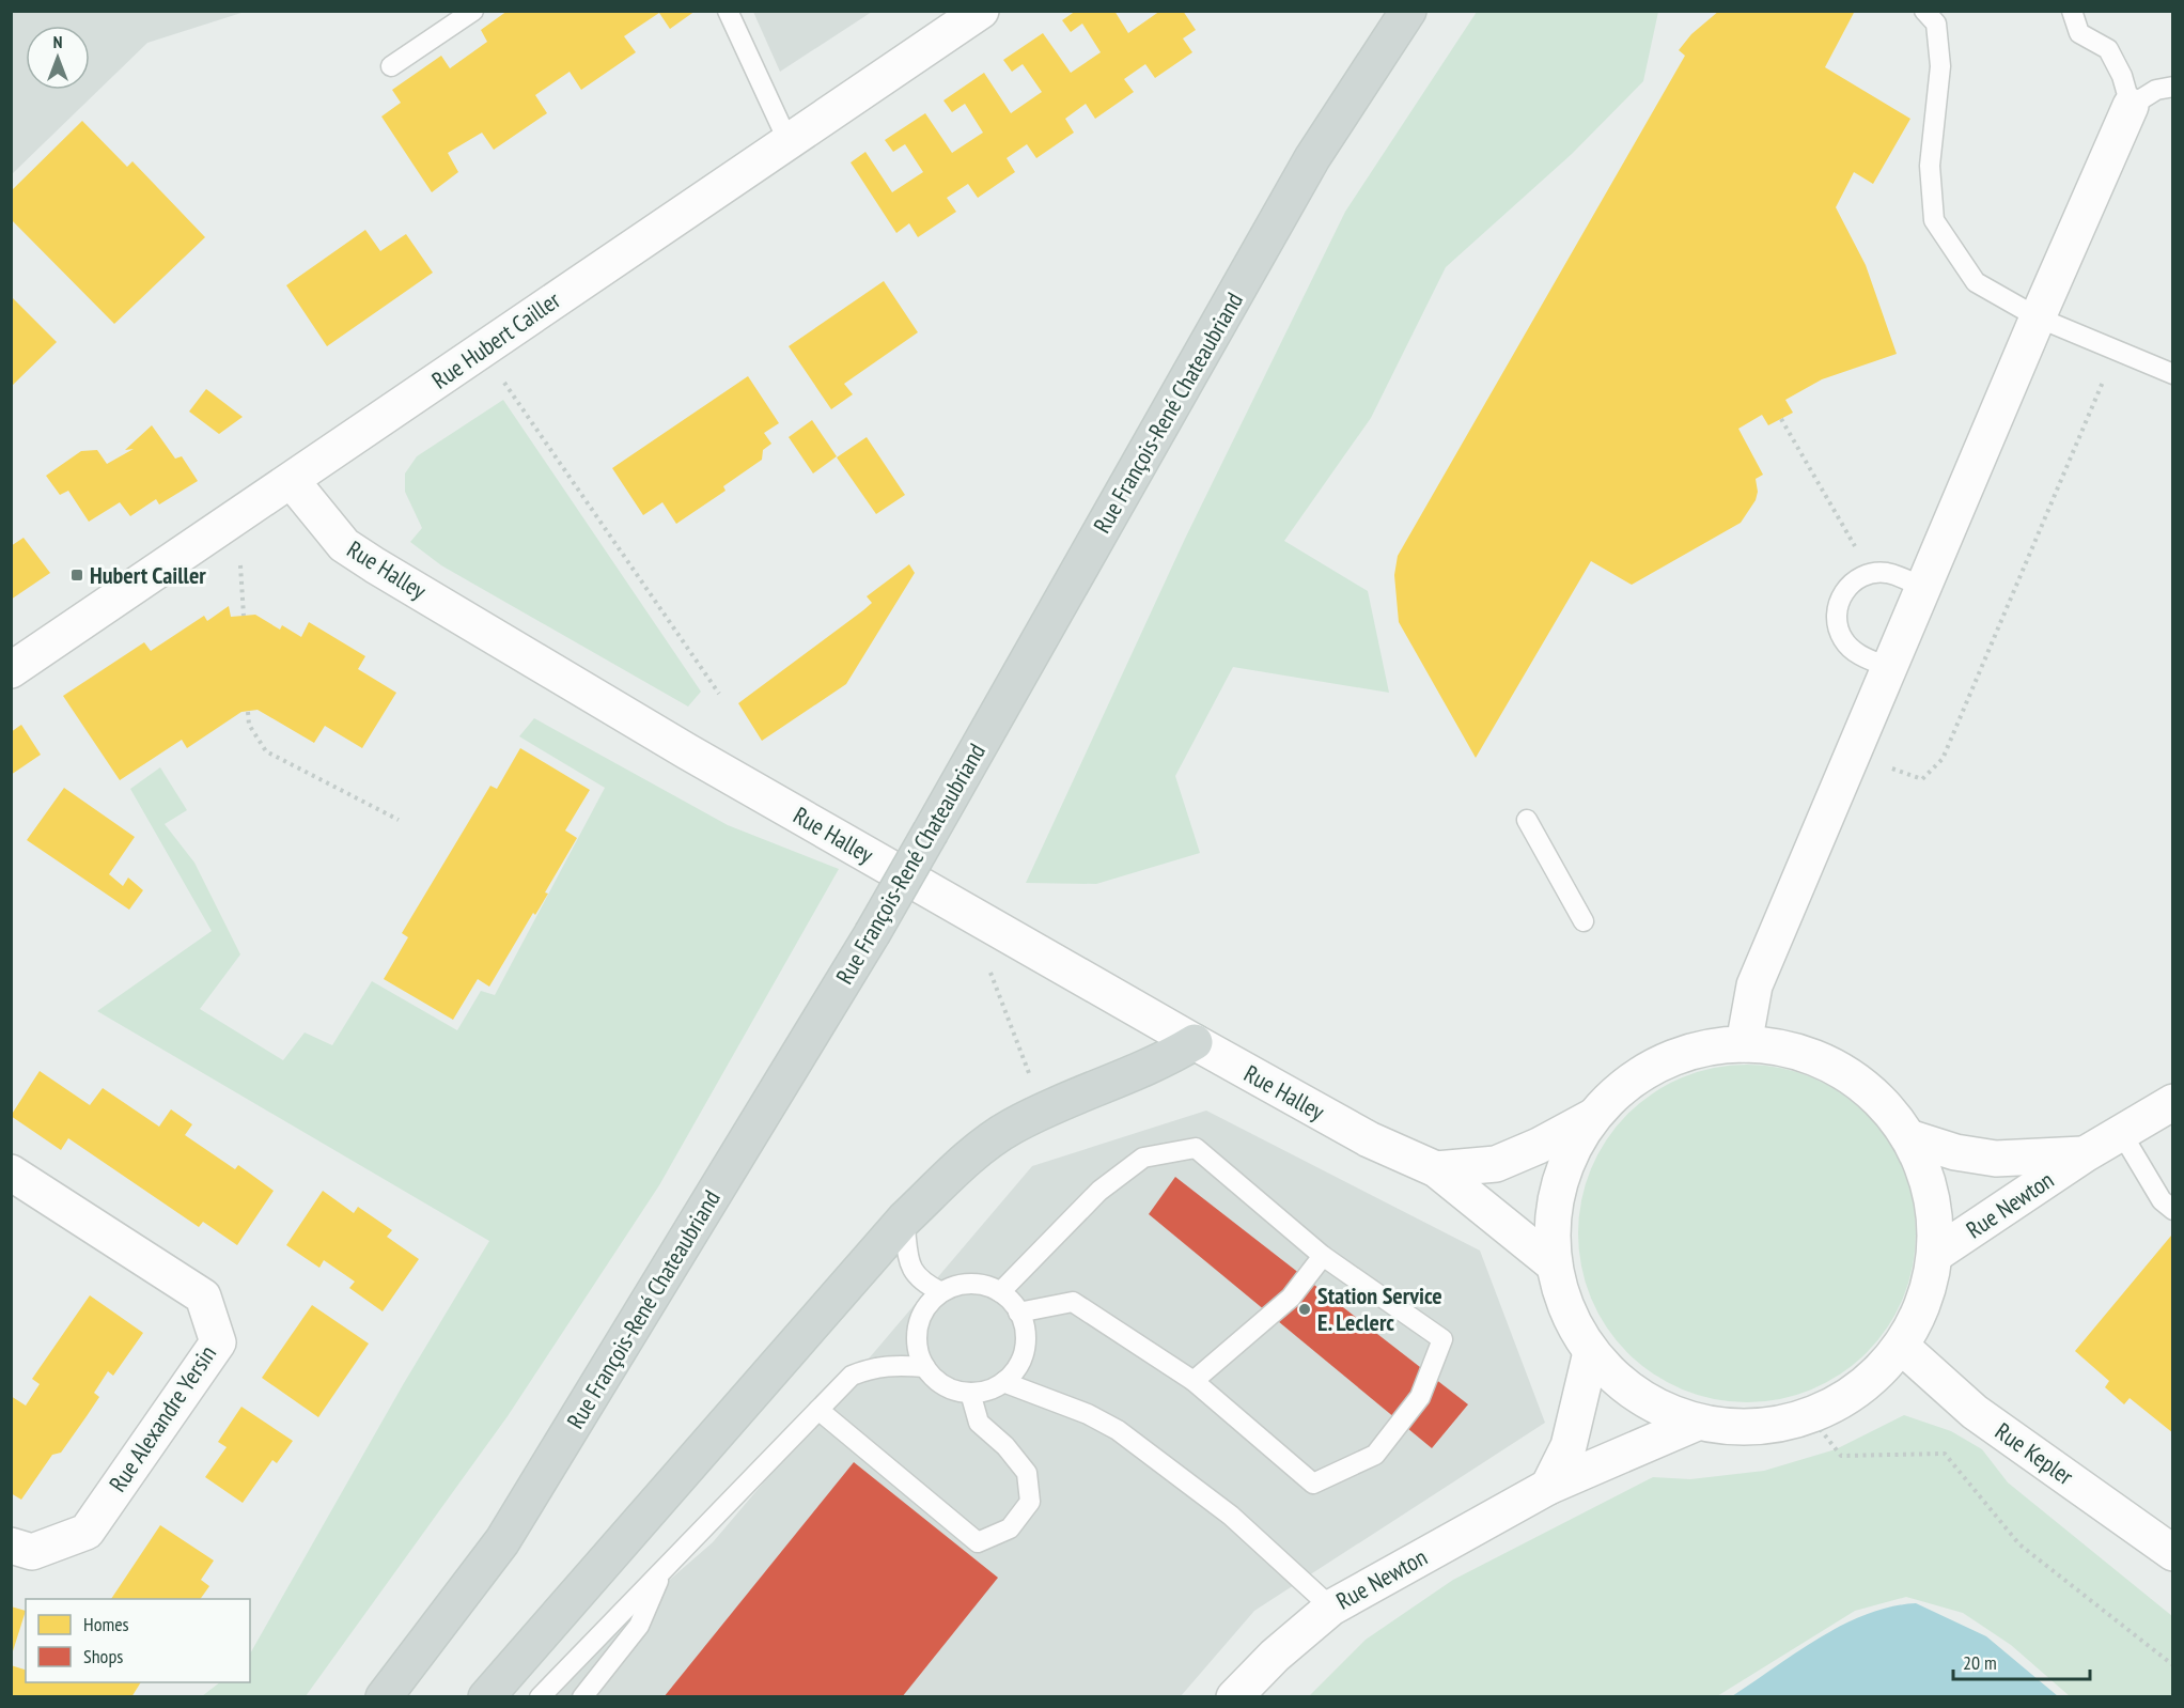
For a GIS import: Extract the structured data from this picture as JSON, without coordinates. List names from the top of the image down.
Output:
{
  "streets": {
    "main road": ["Rue François-René Chateaubriand"],
    "street": [
      "Rue Hubert Cailler",
      "Rue Halley",
      "Rue Newton",
      "Rue Alexandre Yersin",
      "Rue Kepler"
    ]
  },
  "crossings": [
    ["Rue Hubert Cailler", "Rue Halley"]
  ],
  "places": {
    "transit": ["Hubert Cailler"],
    "other": ["Station Service E. Leclerc"]
  },
  "legend": ["Homes", "Shops"],
  "scale_bar": "20 m",
  "north": "top"
}
